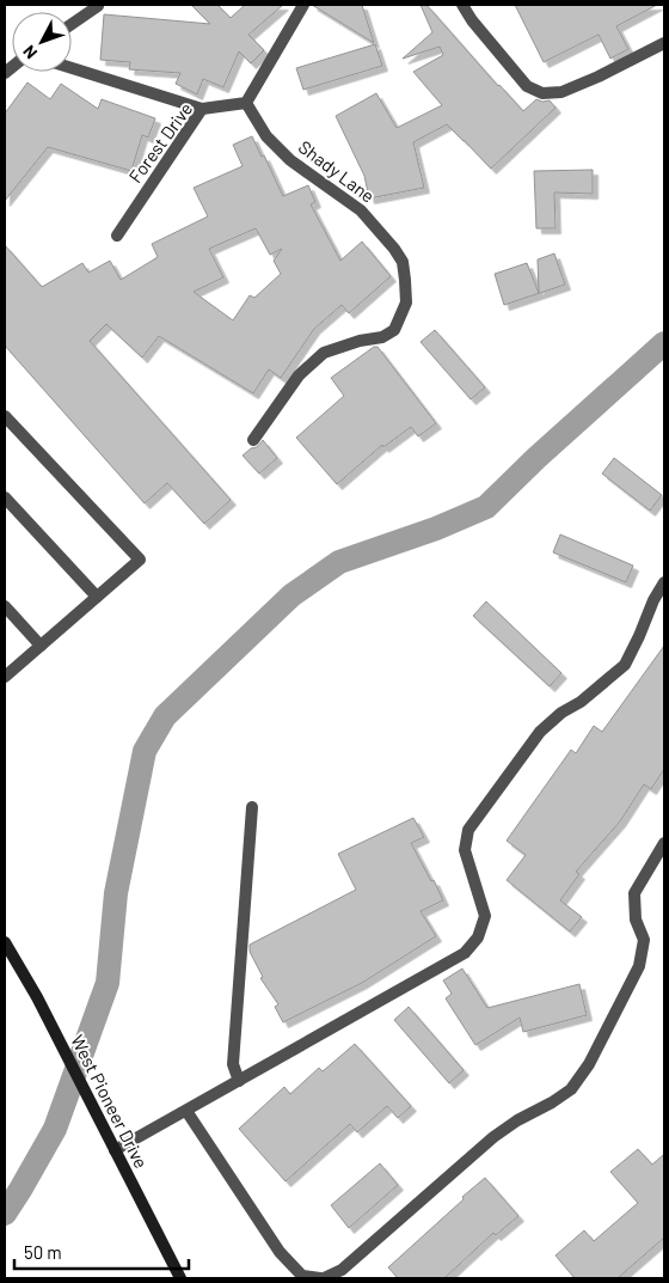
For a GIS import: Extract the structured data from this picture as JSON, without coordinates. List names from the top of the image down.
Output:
{
  "streets": {
    "main road": ["West Pioneer Drive"],
    "street": ["Forest Drive", "Shady Lane"]
  },
  "crossings": [
    ["Forest Drive", "Shady Lane"]
  ],
  "scale_bar": "50 m",
  "north": "bottom left"
}
